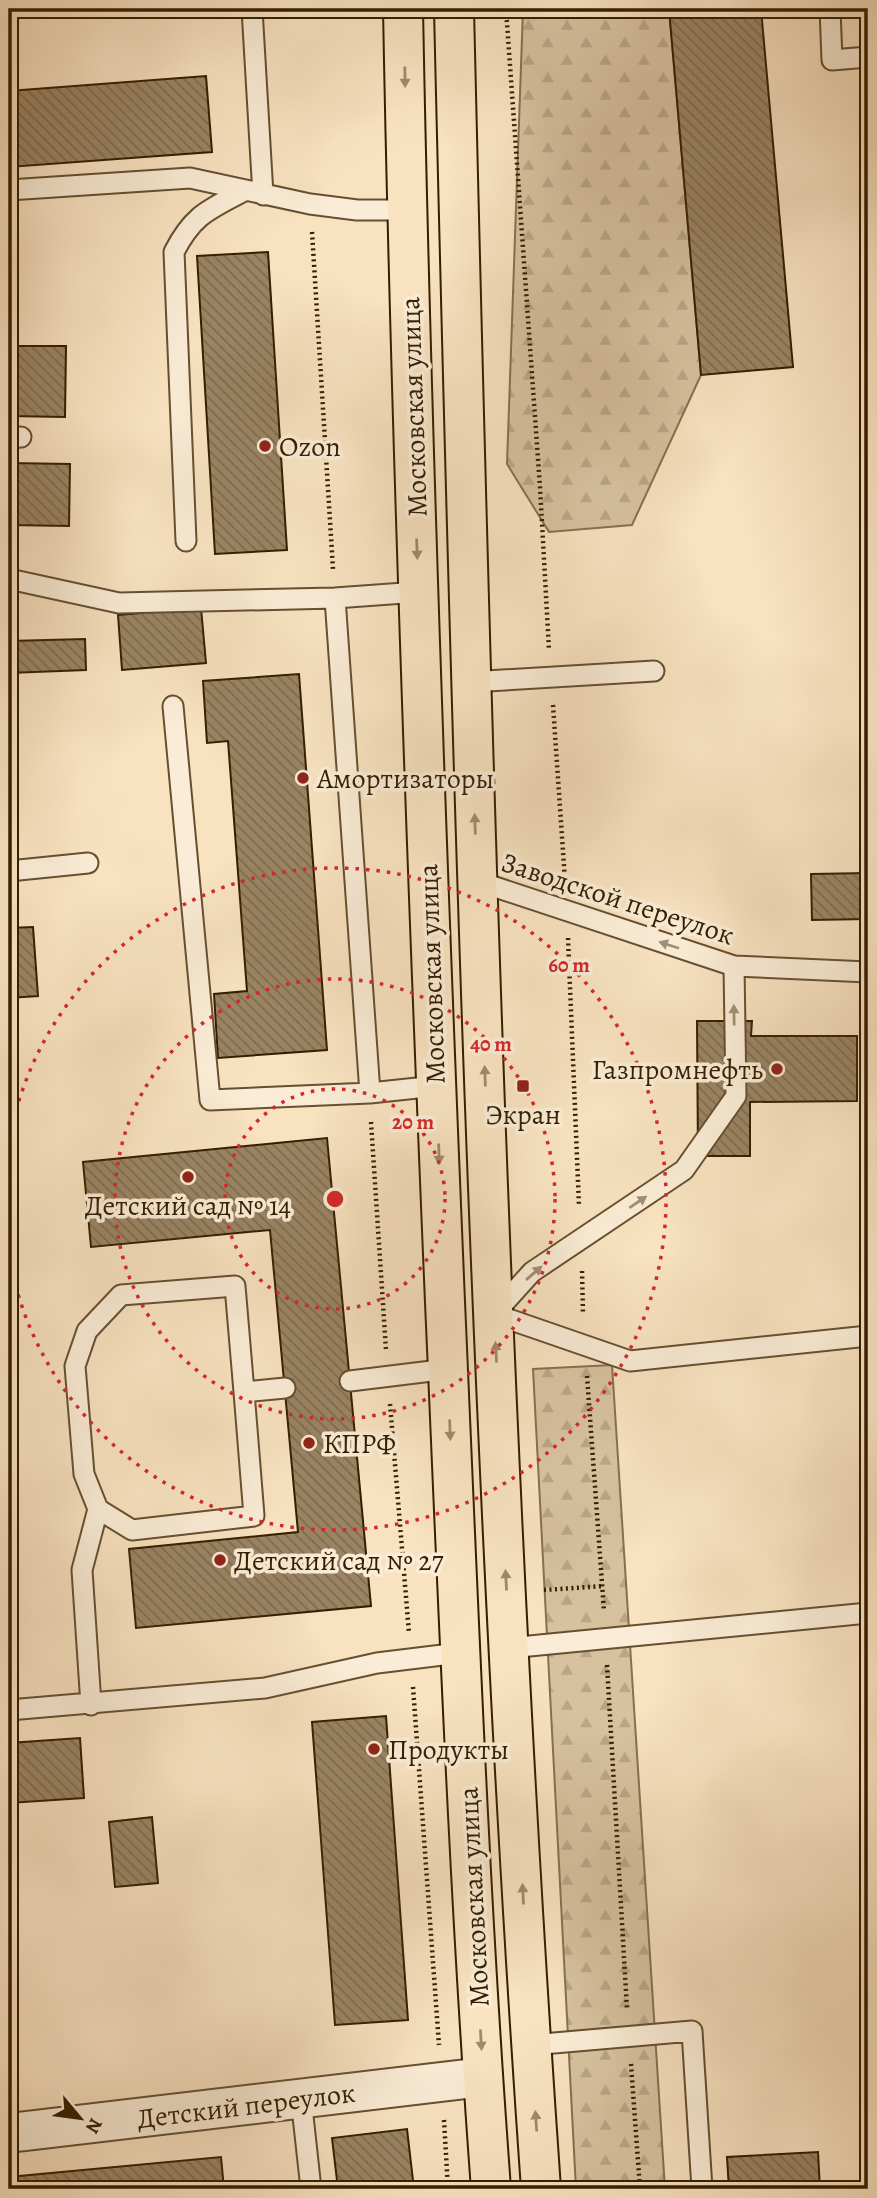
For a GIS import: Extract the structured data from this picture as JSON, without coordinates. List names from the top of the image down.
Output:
{
  "streets": {
    "main road": ["Московская улица"],
    "street": ["Детский переулок"],
    "lane": ["Заводской переулок"]
  },
  "crossings": [
    ["Московская улица", "Заводской переулок"],
    ["Московская улица", "Детский переулок"]
  ],
  "one_way": ["Заводской переулок"],
  "places": {
    "other": [
      "Ozon",
      "Амортизаторы",
      "Газпромнефть",
      "Детский сад № 14",
      "КПРФ",
      "Детский сад № 27",
      "Продукты"
    ],
    "transit": ["Экран"]
  },
  "north": "bottom right",
  "rings": ["60 m", "40 m", "20 m"]
}
